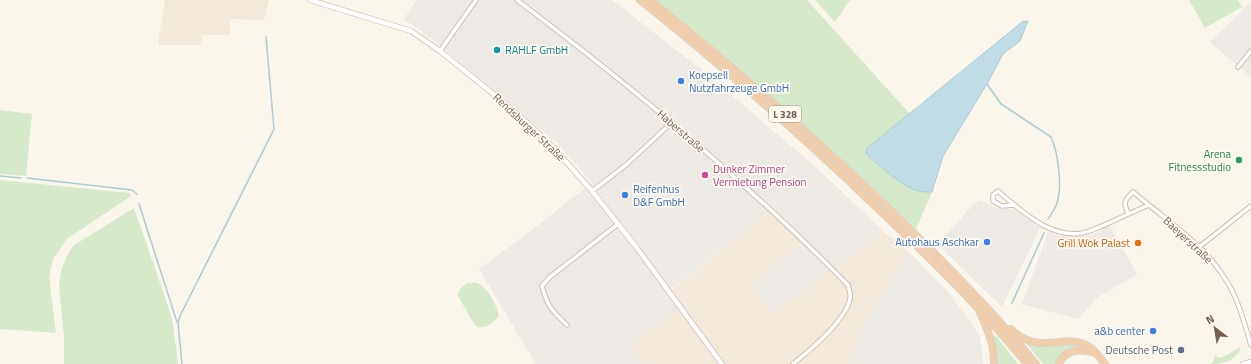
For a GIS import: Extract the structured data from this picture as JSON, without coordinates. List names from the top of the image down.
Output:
{
  "streets": {
    "highway": ["L 328"],
    "street": ["Rendsburger Straße", "Haberstraße", "Baeyerstraße"]
  },
  "places": [
    "RAHLF GmbH",
    "Koepsell Nutzfahrzeuge GmbH",
    "Arena Fitnessstudio",
    "Dunker Zimmer Vermietung Pension",
    "Reifenhus D&F GmbH",
    "Autohaus Aschkar",
    "Grill Wok Palast",
    "a&b center",
    "Deutsche Post"
  ],
  "north": "top left"
}
